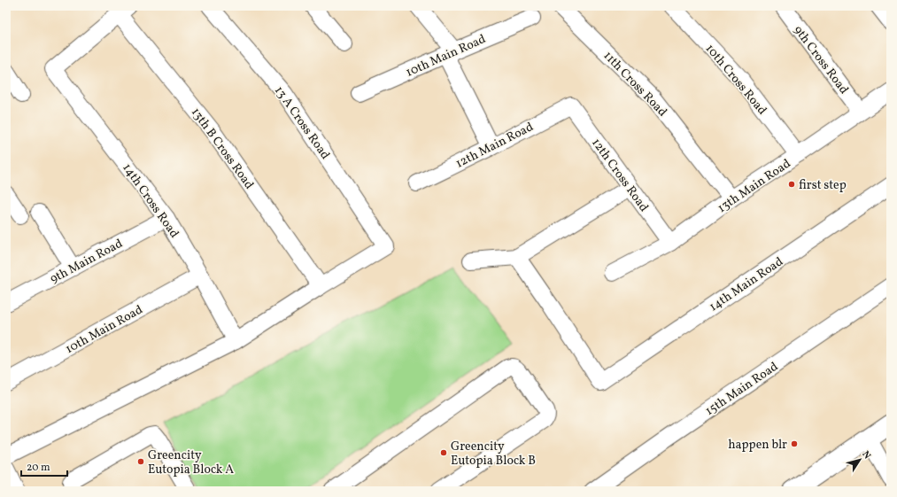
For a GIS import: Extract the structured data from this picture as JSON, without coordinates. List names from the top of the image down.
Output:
{
  "streets": {
    "street": [
      "10th Main Road",
      "9th Cross Road",
      "10th Cross Road",
      "11th Cross Road",
      "13 A Cross Road",
      "12th Main Road",
      "13th B Cross Road",
      "12th Cross Road",
      "13th Main Road",
      "14th Cross Road",
      "9th Main Road",
      "14th Main Road",
      "15th Main Road"
    ]
  },
  "crossings": [
    ["10th Main Road", "14th Cross Road"],
    ["9th Cross Road", "13th Main Road"],
    ["10th Cross Road", "13th Main Road"],
    ["11th Cross Road", "13th Main Road"],
    ["13 A Cross Road", "13th B Cross Road"],
    ["12th Main Road", "12th Cross Road"],
    ["13th B Cross Road", "14th Cross Road"],
    ["12th Cross Road", "13th Main Road"],
    ["14th Cross Road", "9th Main Road"]
  ],
  "places": [
    "first step",
    "happen blr",
    "Greencity Eutopia Block B",
    "Greencity Eutopia Block A"
  ],
  "scale_bar": "20 m",
  "north": "top right"
}
